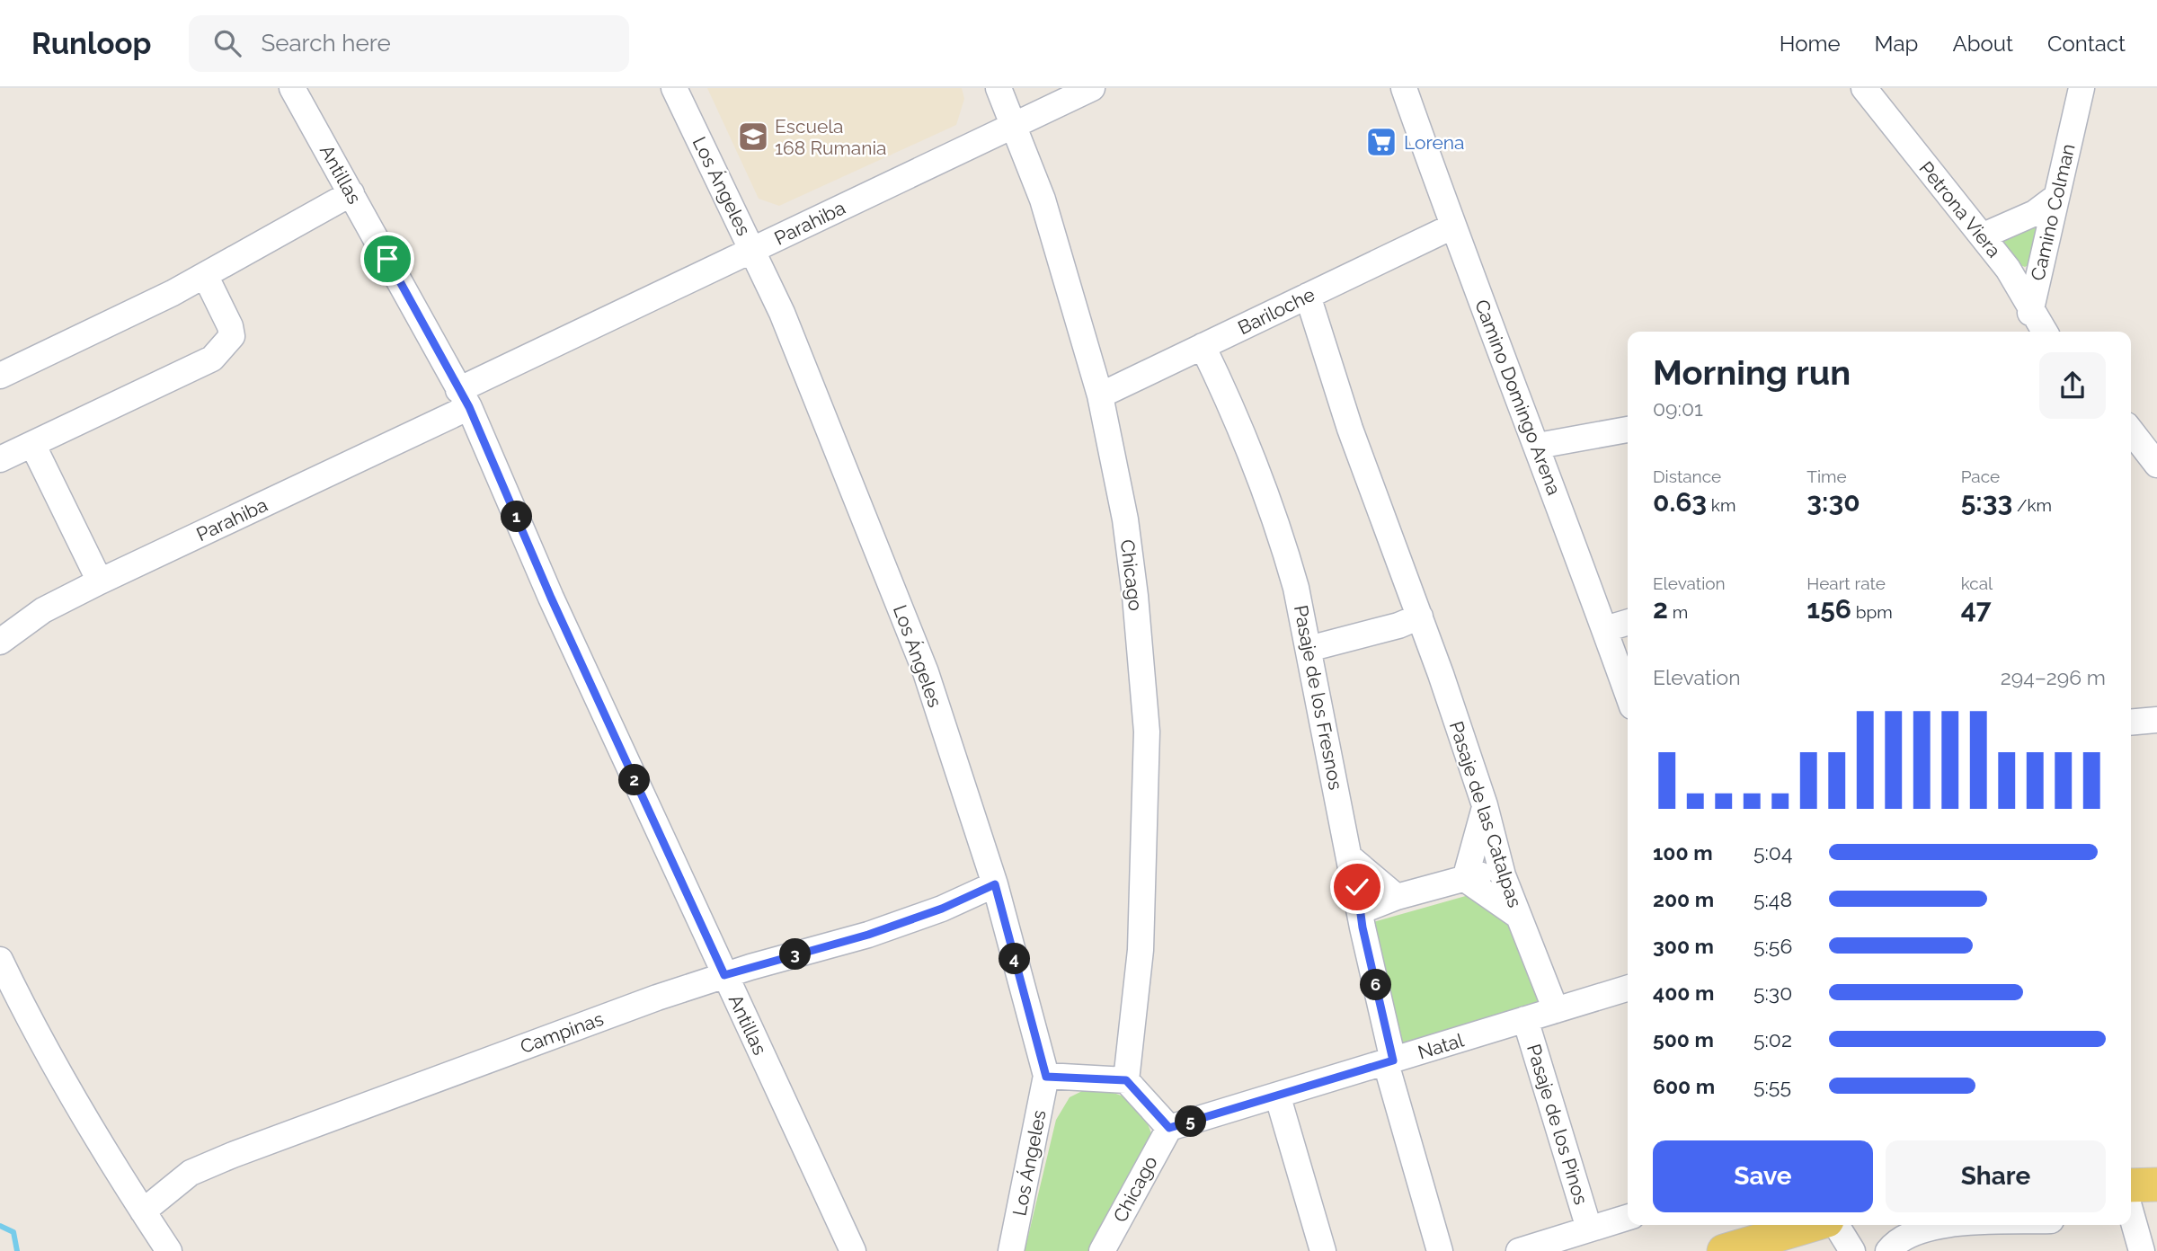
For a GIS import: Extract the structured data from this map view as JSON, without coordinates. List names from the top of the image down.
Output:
{
  "streets": {
    "street": [
      "Antillas",
      "Los Ángeles",
      "Petrona Viera",
      "Camino Colman",
      "Parahiba",
      "Bariloche",
      "Camino Domingo Arena",
      "Chicago",
      "Pasaje de los Fresnos",
      "Pasaje de las Catalpas",
      "Campinas",
      "Natal",
      "Pasaje de los Pinos"
    ]
  },
  "crossings": [
    ["Antillas", "Parahiba"],
    ["Antillas", "Campinas"],
    ["Los Ángeles", "Parahiba"],
    ["Los Ángeles", "Campinas"],
    ["Petrona Viera", "Camino Colman"],
    ["Parahiba", "Chicago"],
    ["Bariloche", "Camino Domingo Arena"],
    ["Bariloche", "Chicago"],
    ["Bariloche", "Pasaje de los Fresnos"],
    ["Bariloche", "Pasaje de las Catalpas"],
    ["Chicago", "Natal"],
    ["Pasaje de los Fresnos", "Natal"],
    ["Pasaje de las Catalpas", "Natal"],
    ["Natal", "Pasaje de los Pinos"]
  ],
  "places": {
    "school or university": ["Escuela 168 Rumania"],
    "supermarket": ["Lorena"]
  },
  "page": {
    "header": "Runloop",
    "search": "Search here",
    "nav": [
      "Home",
      "Map",
      "About",
      "Contact"
    ],
    "heading": ["Morning run", "09:01"],
    "stats": [
      ["Distance", "0.63 km"],
      ["Time", "3:30"],
      ["Pace", "5:33 /km"],
      ["Elevation", "2 m"],
      ["Heart rate", "156 bpm"],
      ["kcal", "47"]
    ],
    "pins": [
      "1",
      "2",
      "3",
      "4",
      "6",
      "5"
    ],
    "chart": ["Elevation", "294–296 m"],
    "list": [
      {
        "name": "100 m",
        "note": "5:04"
      },
      {
        "name": "200 m",
        "note": "5:48"
      },
      {
        "name": "300 m",
        "note": "5:56"
      },
      {
        "name": "400 m",
        "note": "5:30"
      },
      {
        "name": "500 m",
        "note": "5:02"
      },
      {
        "name": "600 m",
        "note": "5:55"
      }
    ],
    "buttons": ["Save", "Share"]
  }
}
